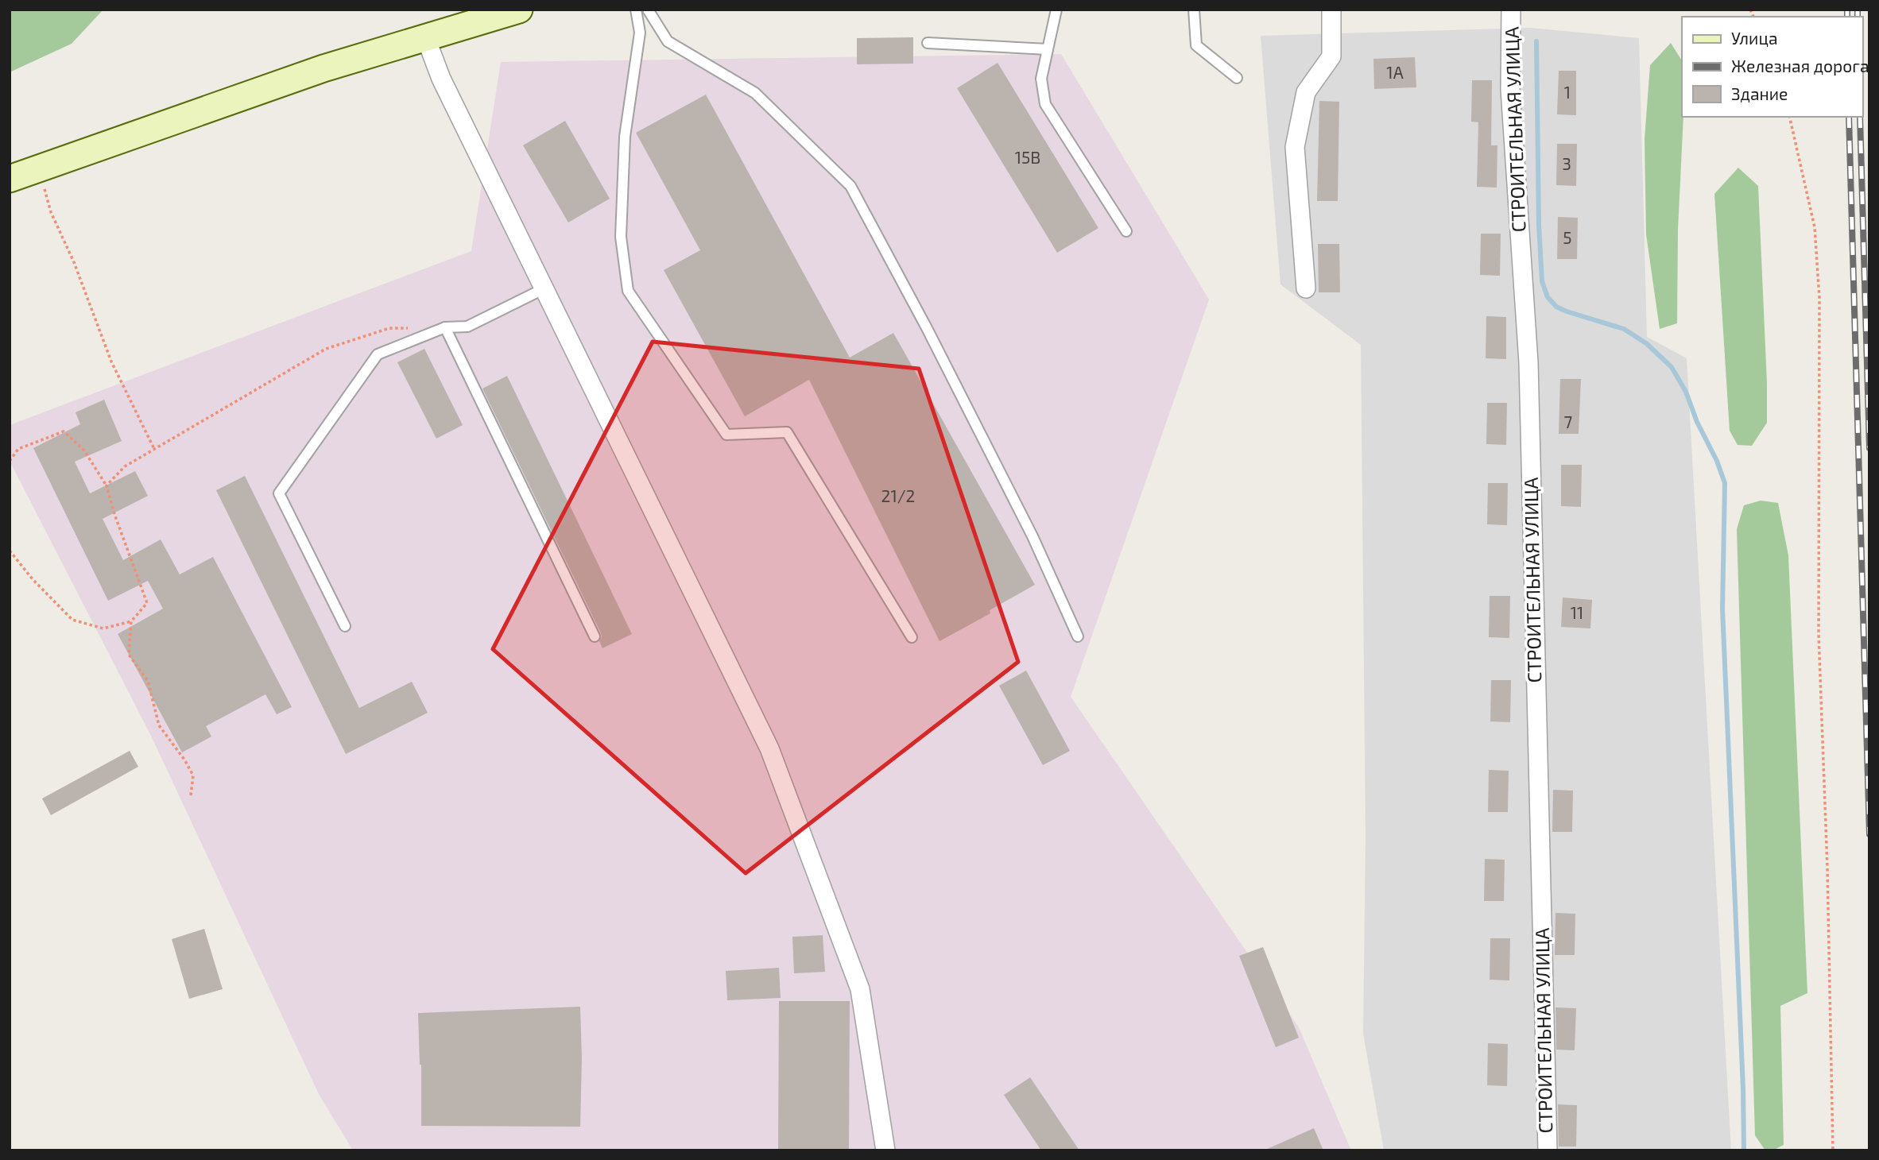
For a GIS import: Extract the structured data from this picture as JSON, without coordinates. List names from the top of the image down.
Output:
{
  "streets": {
    "street": ["СТРОИТЕЛЬНАЯ УЛИЦА"]
  },
  "house_numbers": [
    "1А",
    "1",
    "15В",
    "3",
    "5",
    "7",
    "21/2",
    "11"
  ],
  "legend": ["Улица", "Железная дорога", "Здание"]
}
